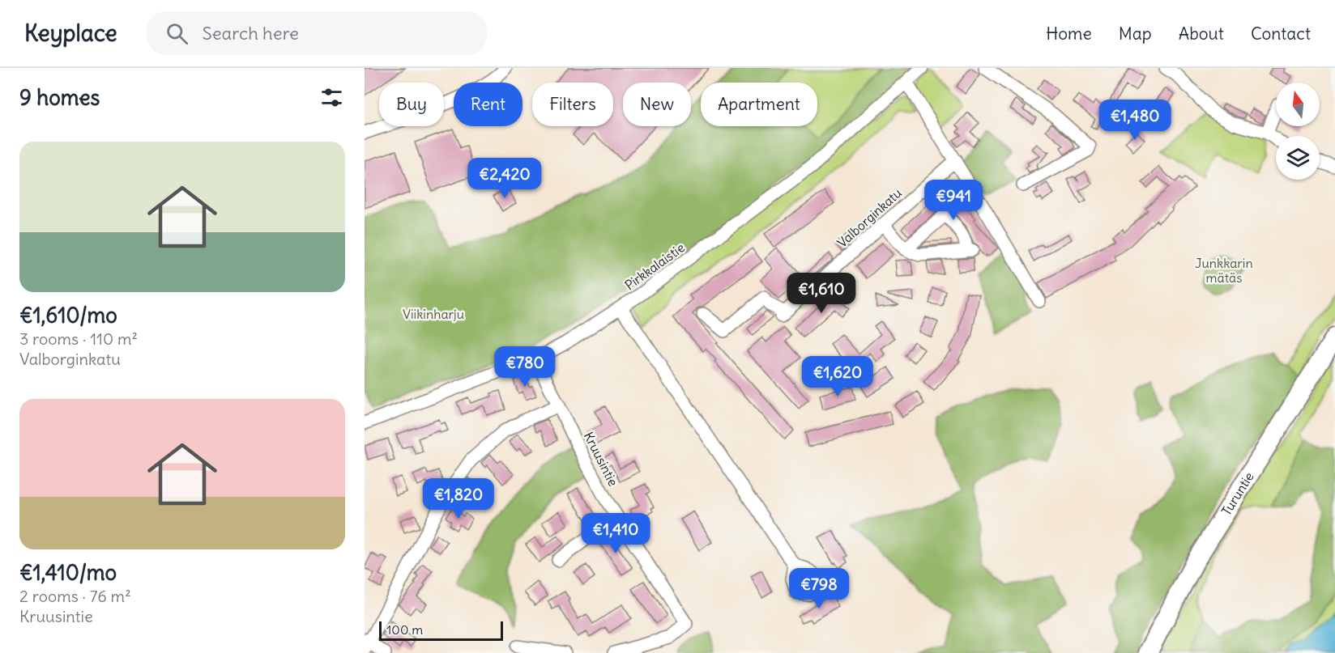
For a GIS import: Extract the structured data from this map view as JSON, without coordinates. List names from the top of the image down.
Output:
{
  "streets": {
    "highway": ["Turuntie"],
    "street": ["Valborginkatu", "Pirkkalaistie", "Kruusintie"]
  },
  "crossings": [
    ["Pirkkalaistie", "Kruusintie"]
  ],
  "parks": ["Junkkarin mätäs", "Viikinharju"],
  "scale_bar": "100 m",
  "north": "top",
  "page": {
    "header": "Keyplace",
    "search": "Search here",
    "nav": [
      "Home",
      "Map",
      "About",
      "Contact"
    ],
    "heading": "9 homes",
    "chip": [
      "Buy",
      "Rent",
      "Filters",
      "New",
      "Apartment"
    ],
    "price": [
      "€1,480",
      "€2,420",
      "€941",
      "€1,610",
      "€780",
      "€1,620",
      "€1,820",
      "€1,410",
      "€798"
    ],
    "list": [
      {
        "name": "€1,610/mo",
        "note": "3 rooms · 110 m² · Valborginkatu"
      },
      {
        "name": "€1,410/mo",
        "note": "2 rooms · 76 m² · Kruusintie"
      }
    ],
    "scale": "100 m"
  }
}
